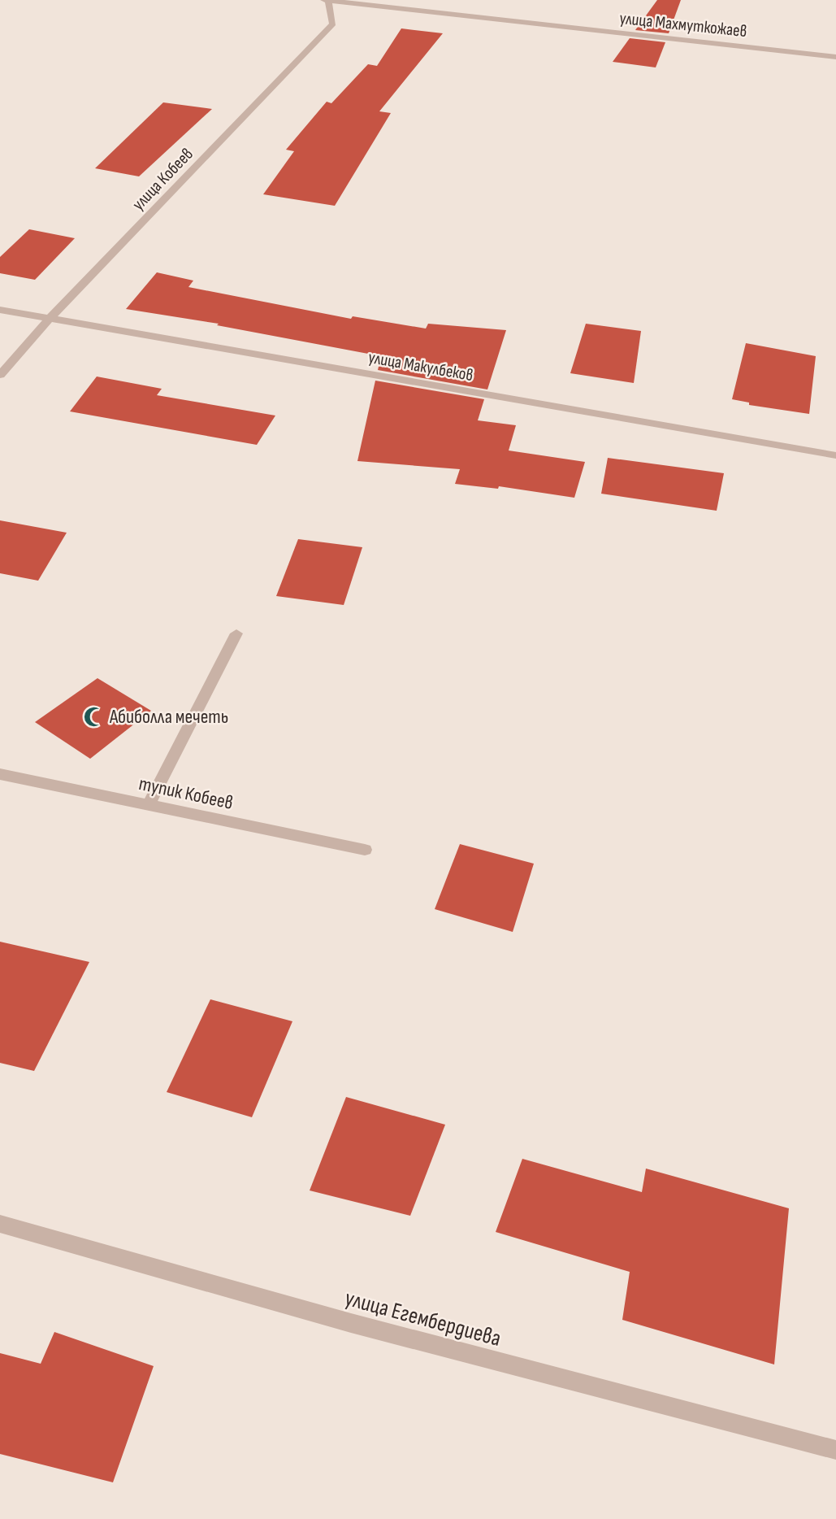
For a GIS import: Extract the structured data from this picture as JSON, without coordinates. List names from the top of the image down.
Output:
{
  "streets": {
    "street": [
      "улица Махмуткожаев",
      "улица Кобеев",
      "улица Макулбеков",
      "тупик Кобеев",
      "улица Егембердиева"
    ]
  },
  "crossings": [
    ["улица Махмуткожаев", "улица Кобеев"],
    ["улица Кобеев", "улица Макулбеков"]
  ],
  "places": {
    "mosque": ["Абиболла мечеть"]
  }
}
